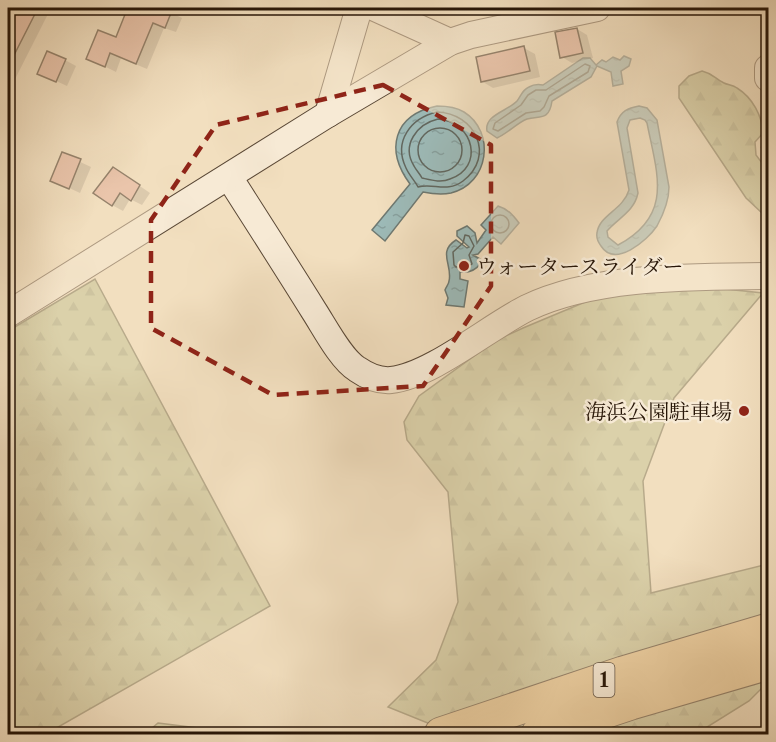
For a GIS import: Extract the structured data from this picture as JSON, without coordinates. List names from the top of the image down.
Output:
{
  "streets": {
    "highway": ["1"]
  },
  "places": ["ウォータースライダー", "海浜公園駐車場"]
}
